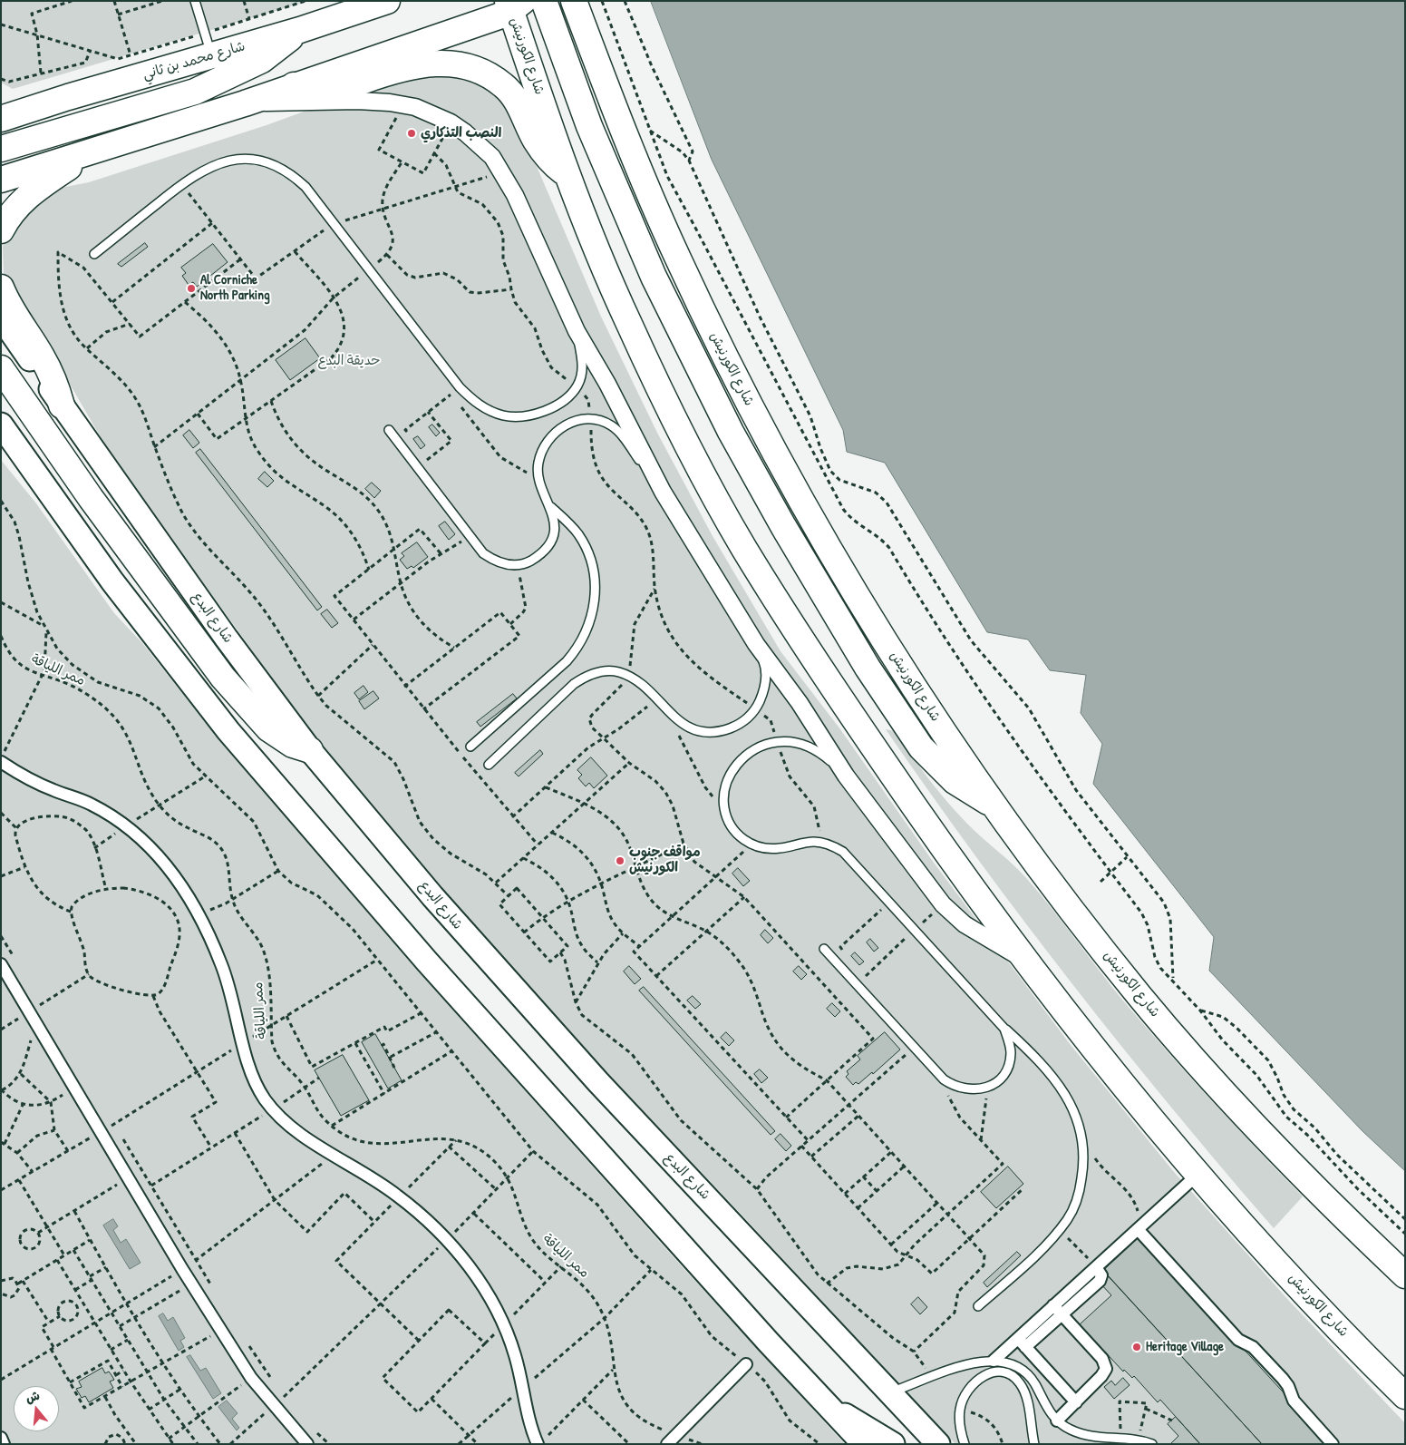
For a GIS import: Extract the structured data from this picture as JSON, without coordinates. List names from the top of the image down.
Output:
{
  "streets": {
    "main road": ["شارع الكورنيش", "شارع محمد بن ثاني", "شارع البدع"],
    "path": ["ممر اللياقة"]
  },
  "parks": ["حديقة البدع"],
  "places": [
    "النصب التذكاري",
    "Al Corniche North Parking",
    "مواقف جنوب الكورنيش",
    "Heritage Village"
  ],
  "north": "top"
}
